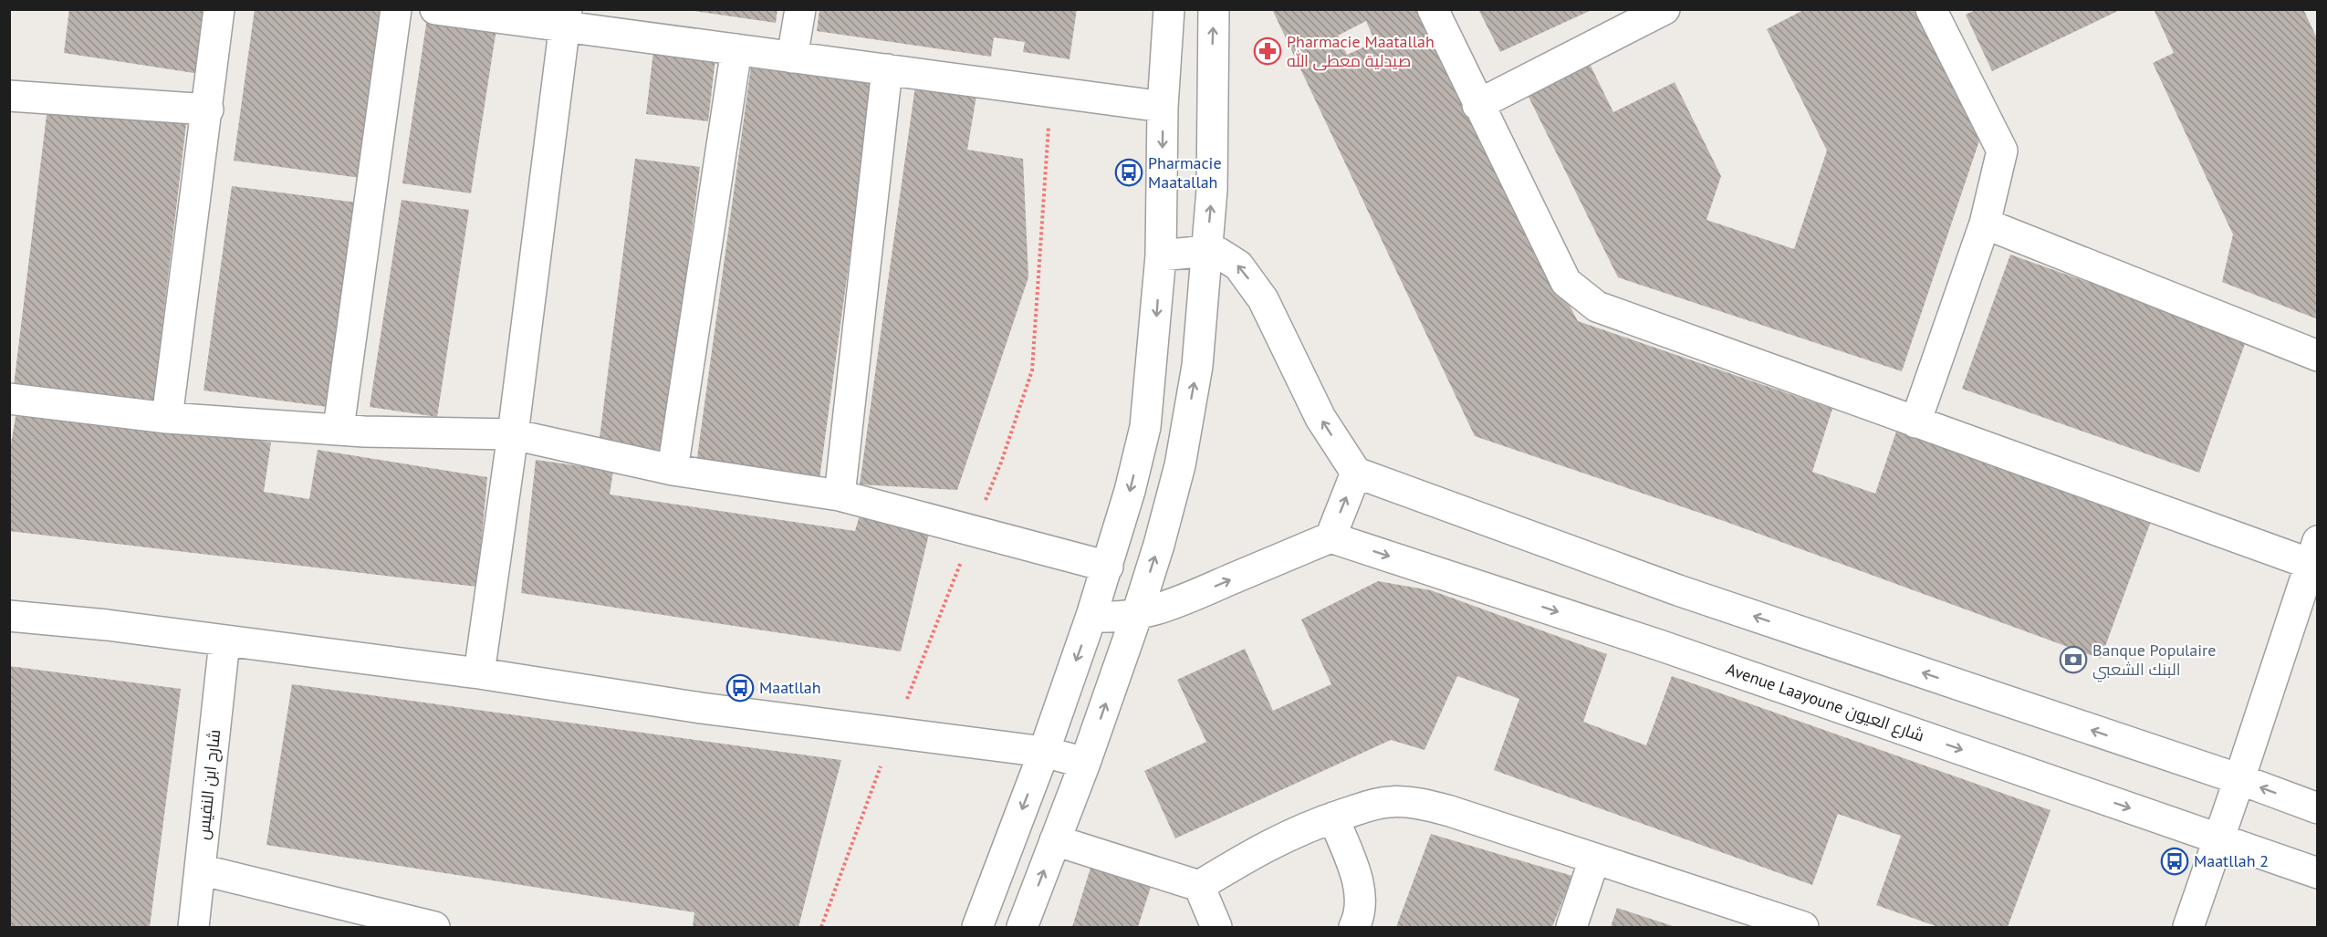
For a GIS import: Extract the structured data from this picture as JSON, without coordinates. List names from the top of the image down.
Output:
{
  "streets": {
    "street": ["Avenue Laayoune شارع العيون", "شارح ابن النفيس"]
  },
  "places": {
    "pharmacy": ["Pharmacie Maatallah صيدلية معطى الله"],
    "bus stop": ["Pharmacie Maatallah", "Maatllah", "Maatllah 2"],
    "bank": ["Banque Populaire البنك الشعبي"]
  }
}
